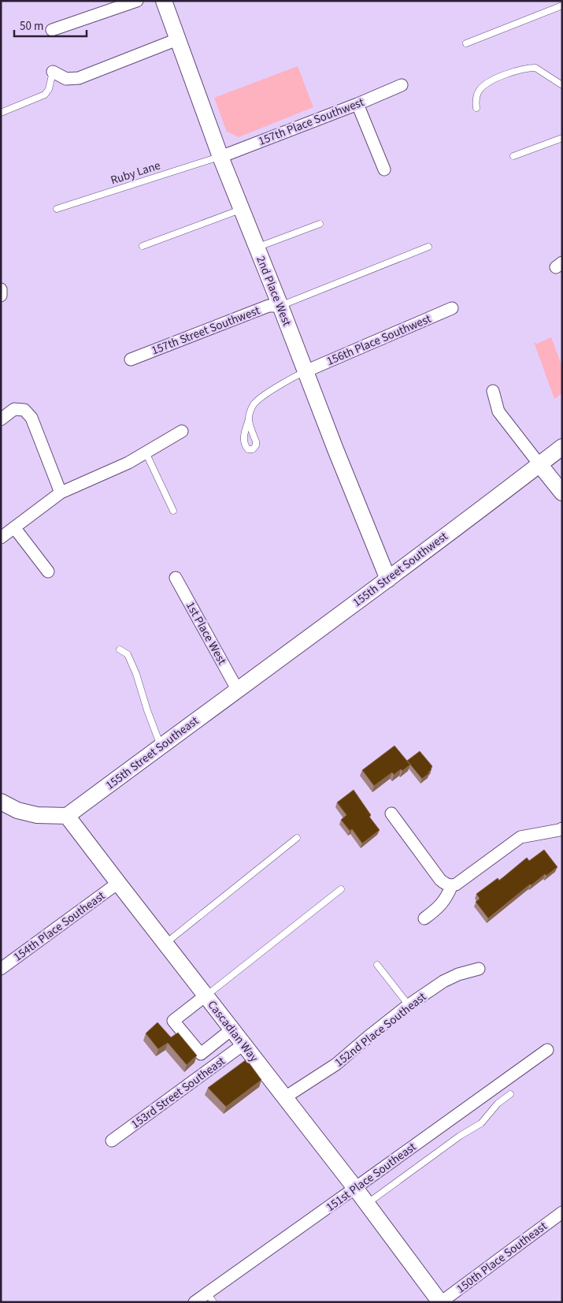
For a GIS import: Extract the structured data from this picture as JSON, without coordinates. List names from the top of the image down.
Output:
{
  "streets": {
    "street": [
      "157th Place Southwest",
      "2nd Place West",
      "157th Street Southwest",
      "156th Place Southwest",
      "155th Street Southwest",
      "1st Place West",
      "155th Street Southeast",
      "154th Place Southeast",
      "152nd Place Southeast",
      "Cascadian Way",
      "153rd Street Southeast",
      "151st Place Southeast",
      "150th Place Southeast"
    ],
    "lane": ["Ruby Lane"]
  },
  "crossings": [
    ["157th Place Southwest", "Ruby Lane"],
    ["157th Place Southwest", "2nd Place West"],
    ["Ruby Lane", "2nd Place West"],
    ["2nd Place West", "157th Street Southwest"],
    ["2nd Place West", "156th Place Southwest"],
    ["2nd Place West", "155th Street Southwest"],
    ["155th Street Southwest", "1st Place West"],
    ["155th Street Southwest", "155th Street Southeast"],
    ["1st Place West", "155th Street Southeast"],
    ["155th Street Southeast", "Cascadian Way"],
    ["154th Place Southeast", "Cascadian Way"],
    ["152nd Place Southeast", "Cascadian Way"],
    ["Cascadian Way", "153rd Street Southeast"],
    ["Cascadian Way", "151st Place Southeast"],
    ["Cascadian Way", "150th Place Southeast"]
  ],
  "scale_bar": "50 m"
}
